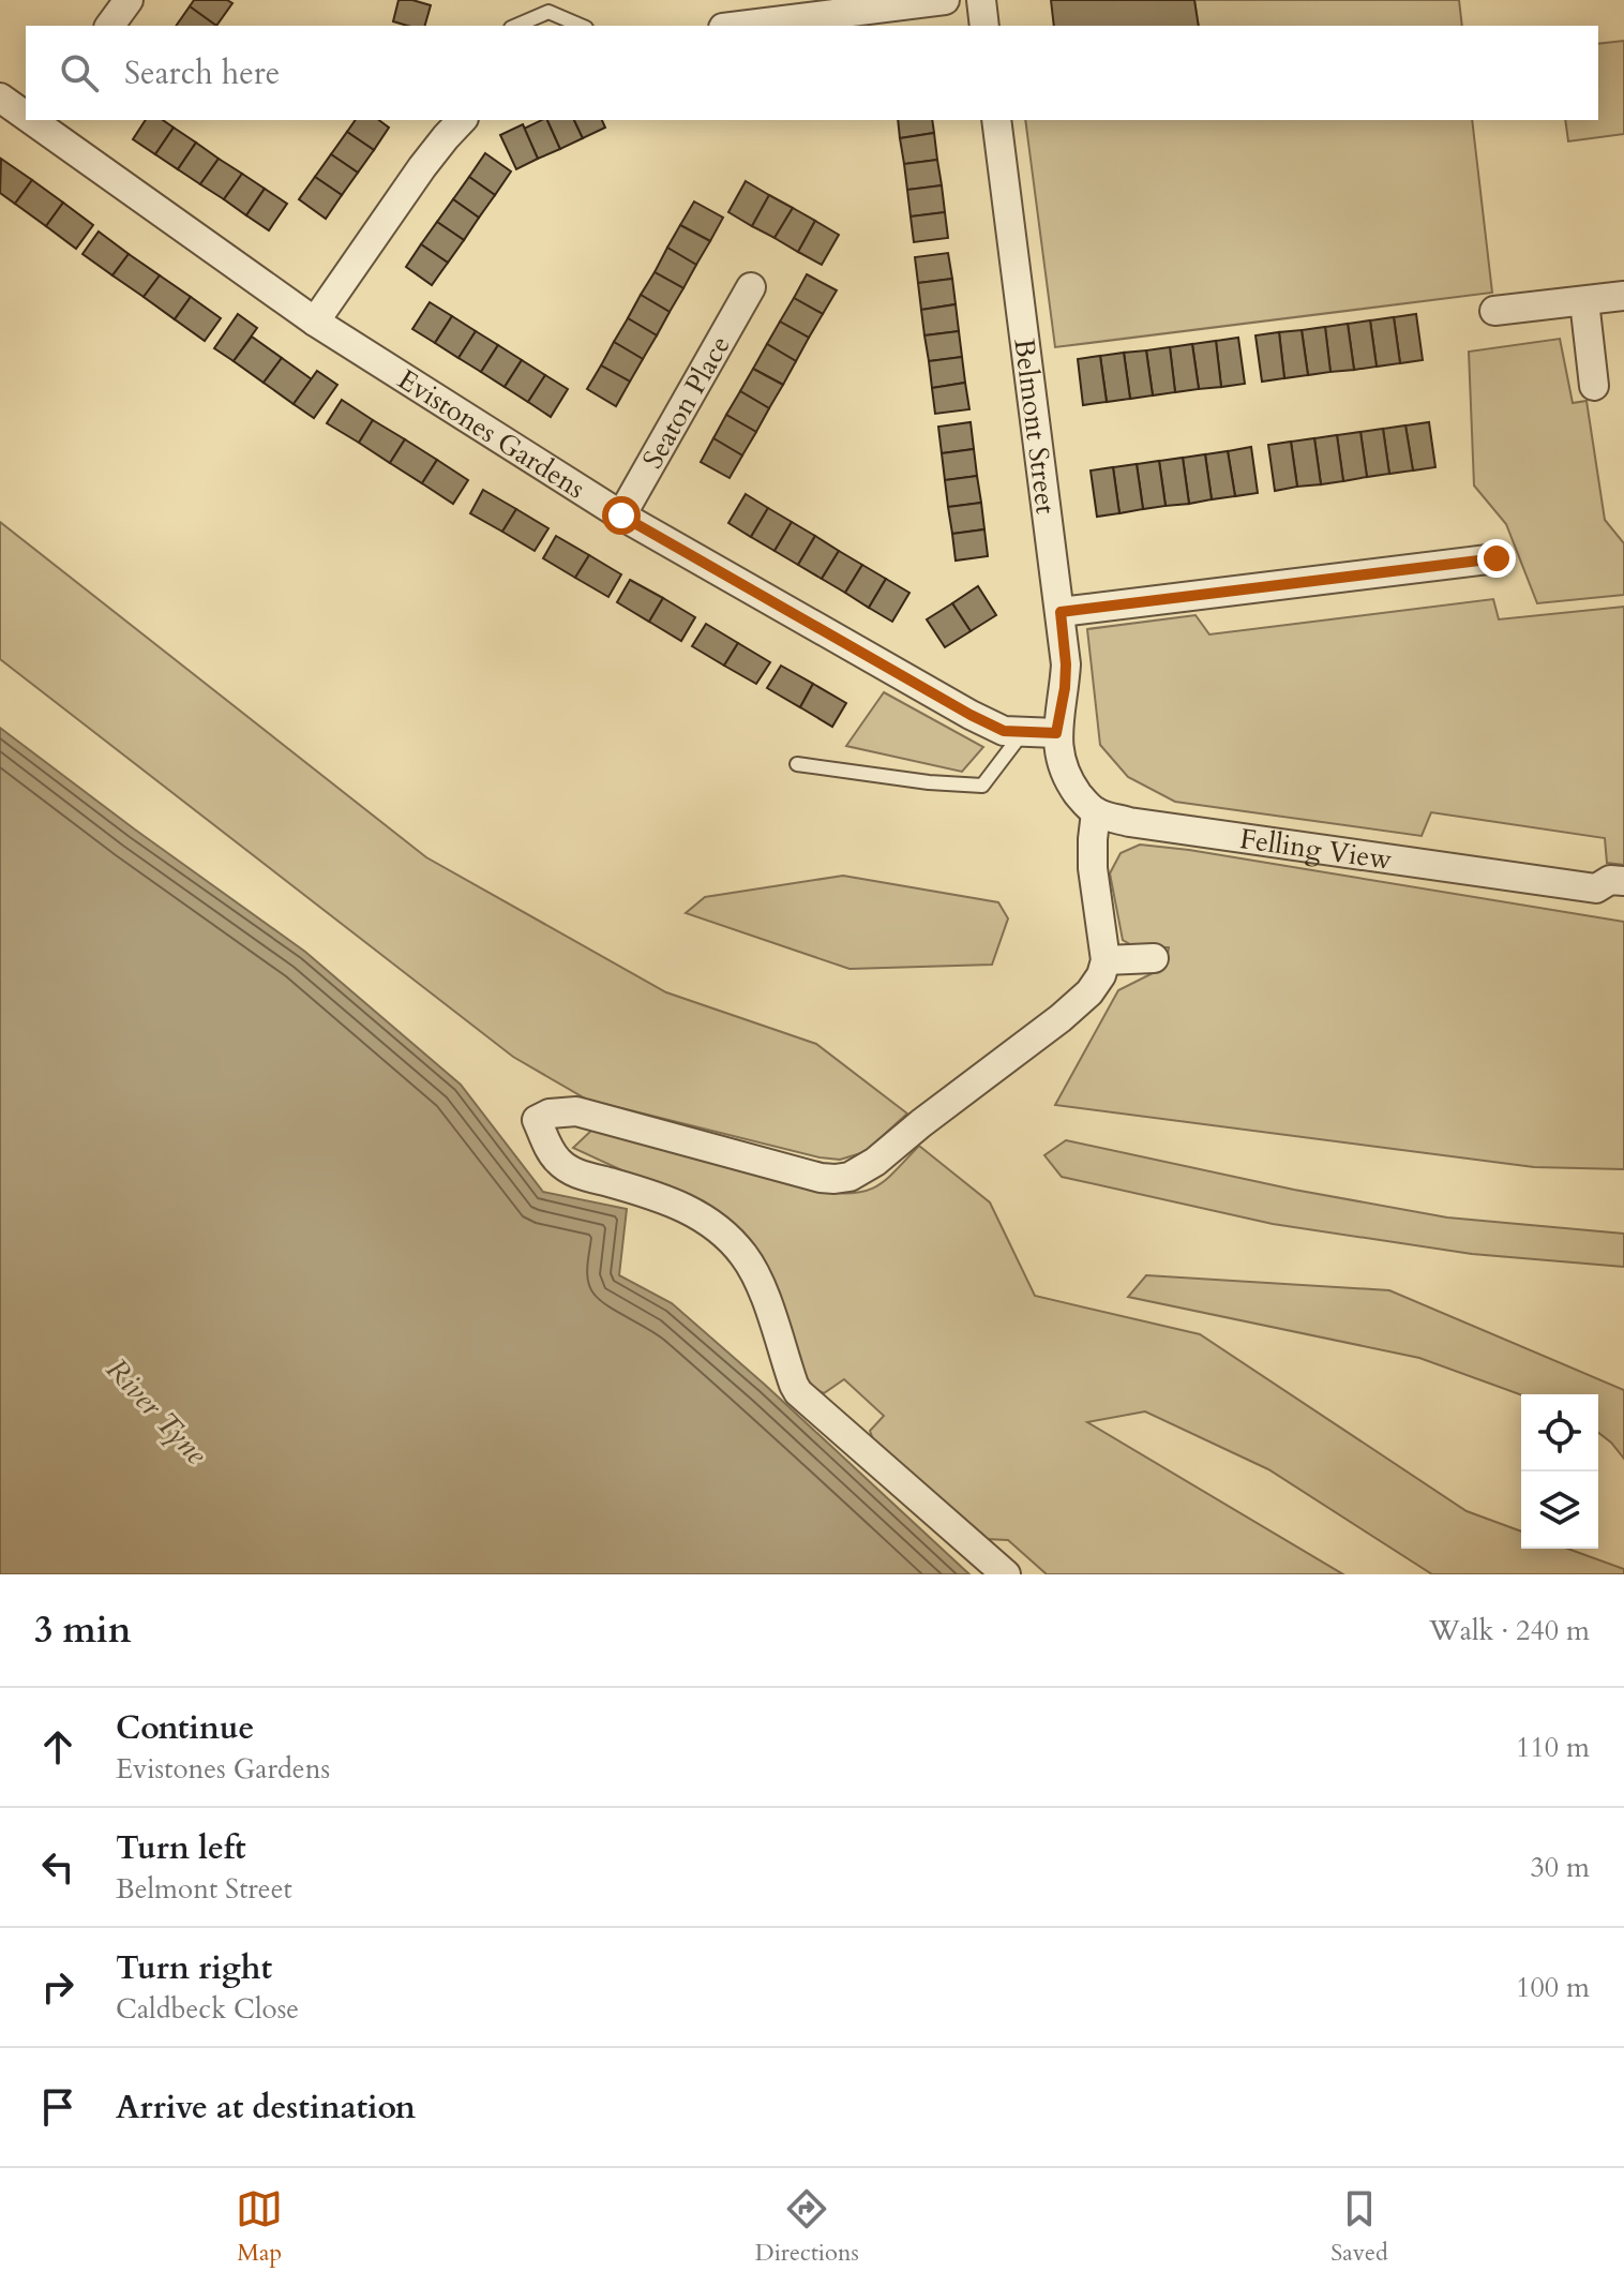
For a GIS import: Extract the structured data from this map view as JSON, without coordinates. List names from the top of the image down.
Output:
{
  "streets": {
    "street": [
      "Seaton Place",
      "Belmont Street",
      "Evistones Gardens",
      "Felling View"
    ]
  },
  "crossings": [
    ["Seaton Place", "Evistones Gardens"],
    ["Belmont Street", "Evistones Gardens"]
  ],
  "water": ["River Tyne"],
  "page": {
    "search": "Search here",
    "heading": ["3 min", "Walk · 240 m"],
    "list": [
      ["Continue", "Evistones Gardens", "110 m"],
      ["Turn left", "Belmont Street", "30 m"],
      ["Turn right", "Caldbeck Close", "100 m"],
      "Arrive at destination"
    ],
    "nav": ["Map", "Directions", "Saved"]
  }
}
